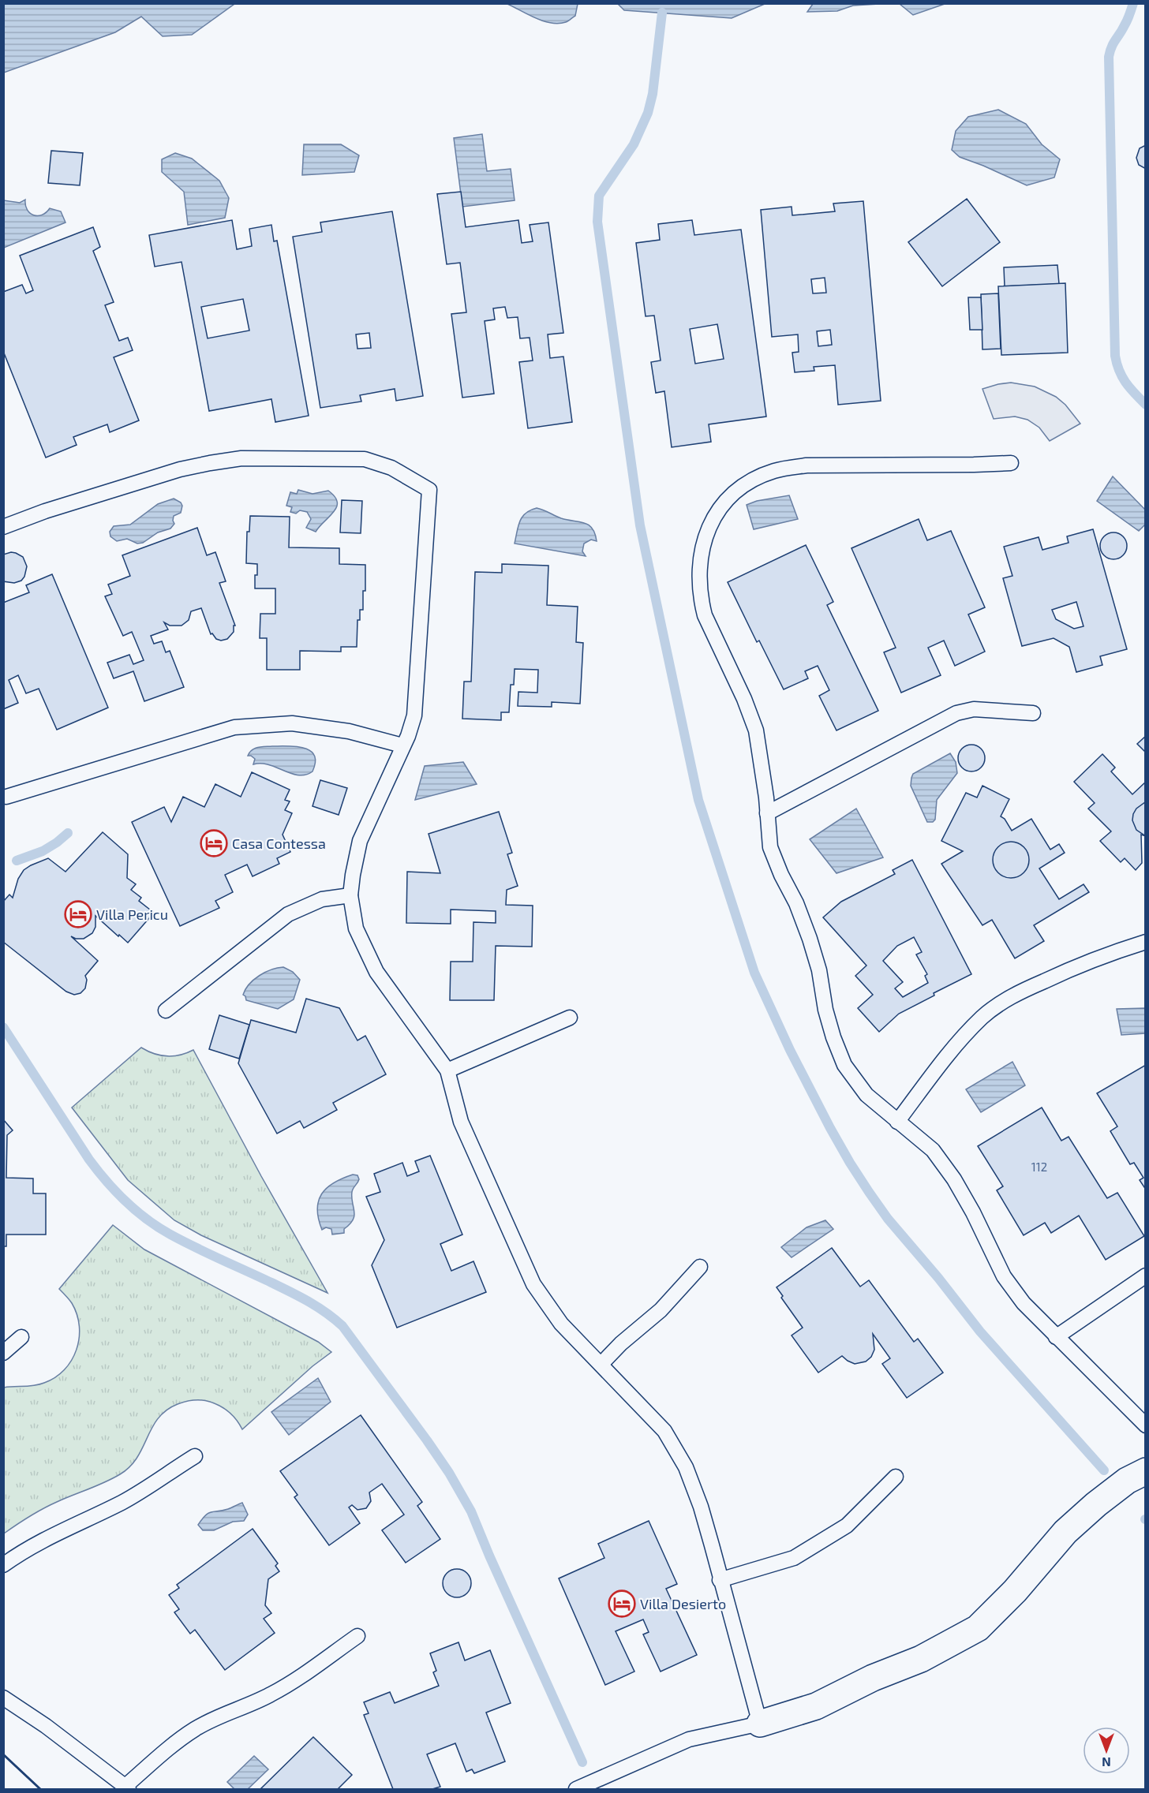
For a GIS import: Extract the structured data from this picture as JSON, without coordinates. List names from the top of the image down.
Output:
{
  "places": {
    "hotel": ["Casa Contessa", "Villa Pericu", "Villa Desierto"]
  },
  "house_numbers": ["112"],
  "north": "bottom"
}
